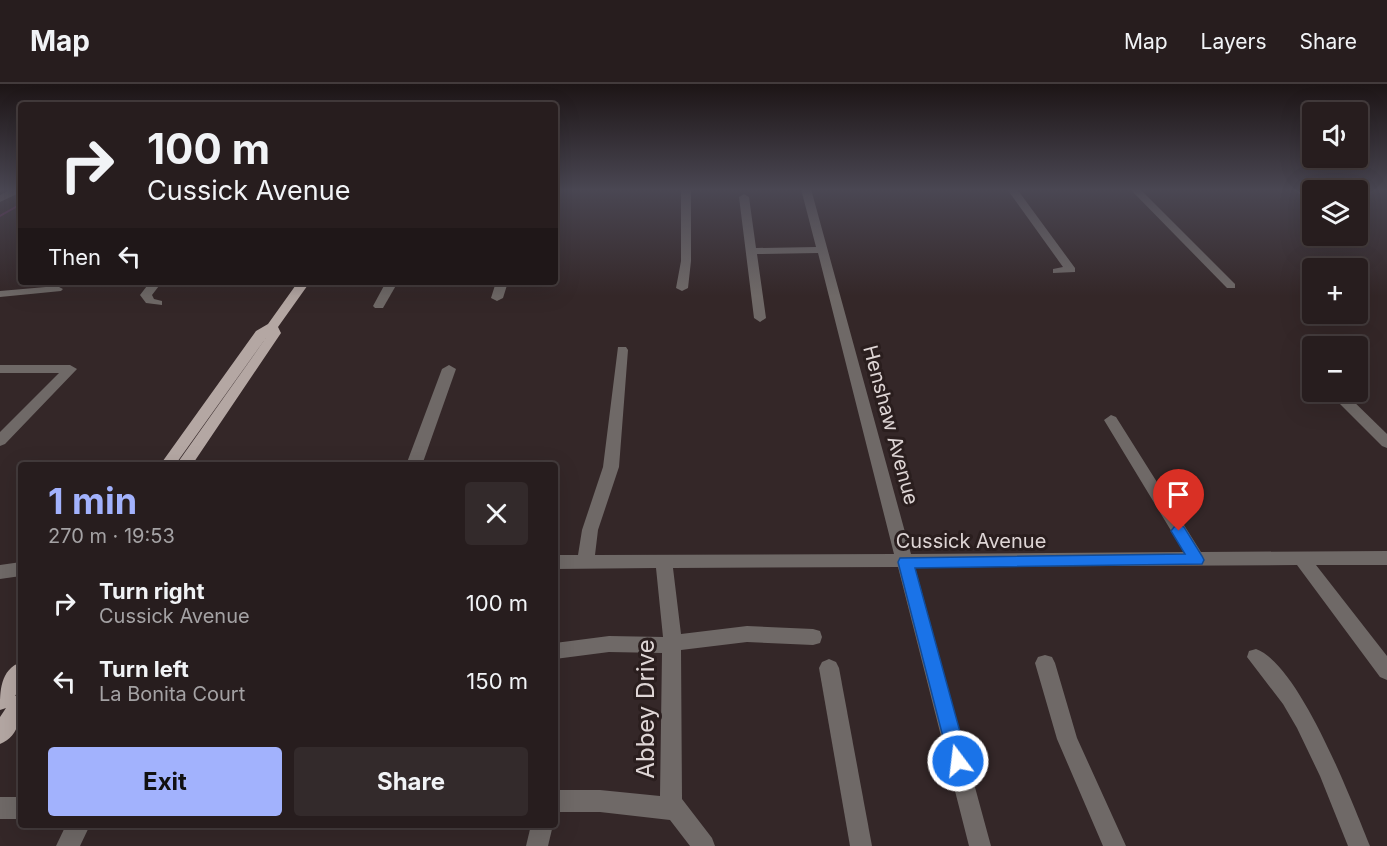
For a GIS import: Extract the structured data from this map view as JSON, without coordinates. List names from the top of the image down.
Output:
{
  "streets": {
    "street": ["Henshaw Avenue", "Cussick Avenue", "Abbey Drive"]
  },
  "crossings": [
    ["Henshaw Avenue", "Cussick Avenue"],
    ["Cussick Avenue", "Abbey Drive"]
  ],
  "page": {
    "header": "Map",
    "nav": ["Map", "Layers", "Share"],
    "map_buttons": ["+", "−"],
    "turn": ["100 m", "Cussick Avenue"],
    "then": "Then",
    "heading": ["1 min", "270 m · 19:53"],
    "list": [
      {
        "name": "Turn right",
        "note": "Cussick Avenue",
        "value": "100 m"
      },
      {
        "name": "Turn left",
        "note": "La Bonita Court",
        "value": "150 m"
      }
    ],
    "buttons": ["Exit", "Share"]
  }
}
